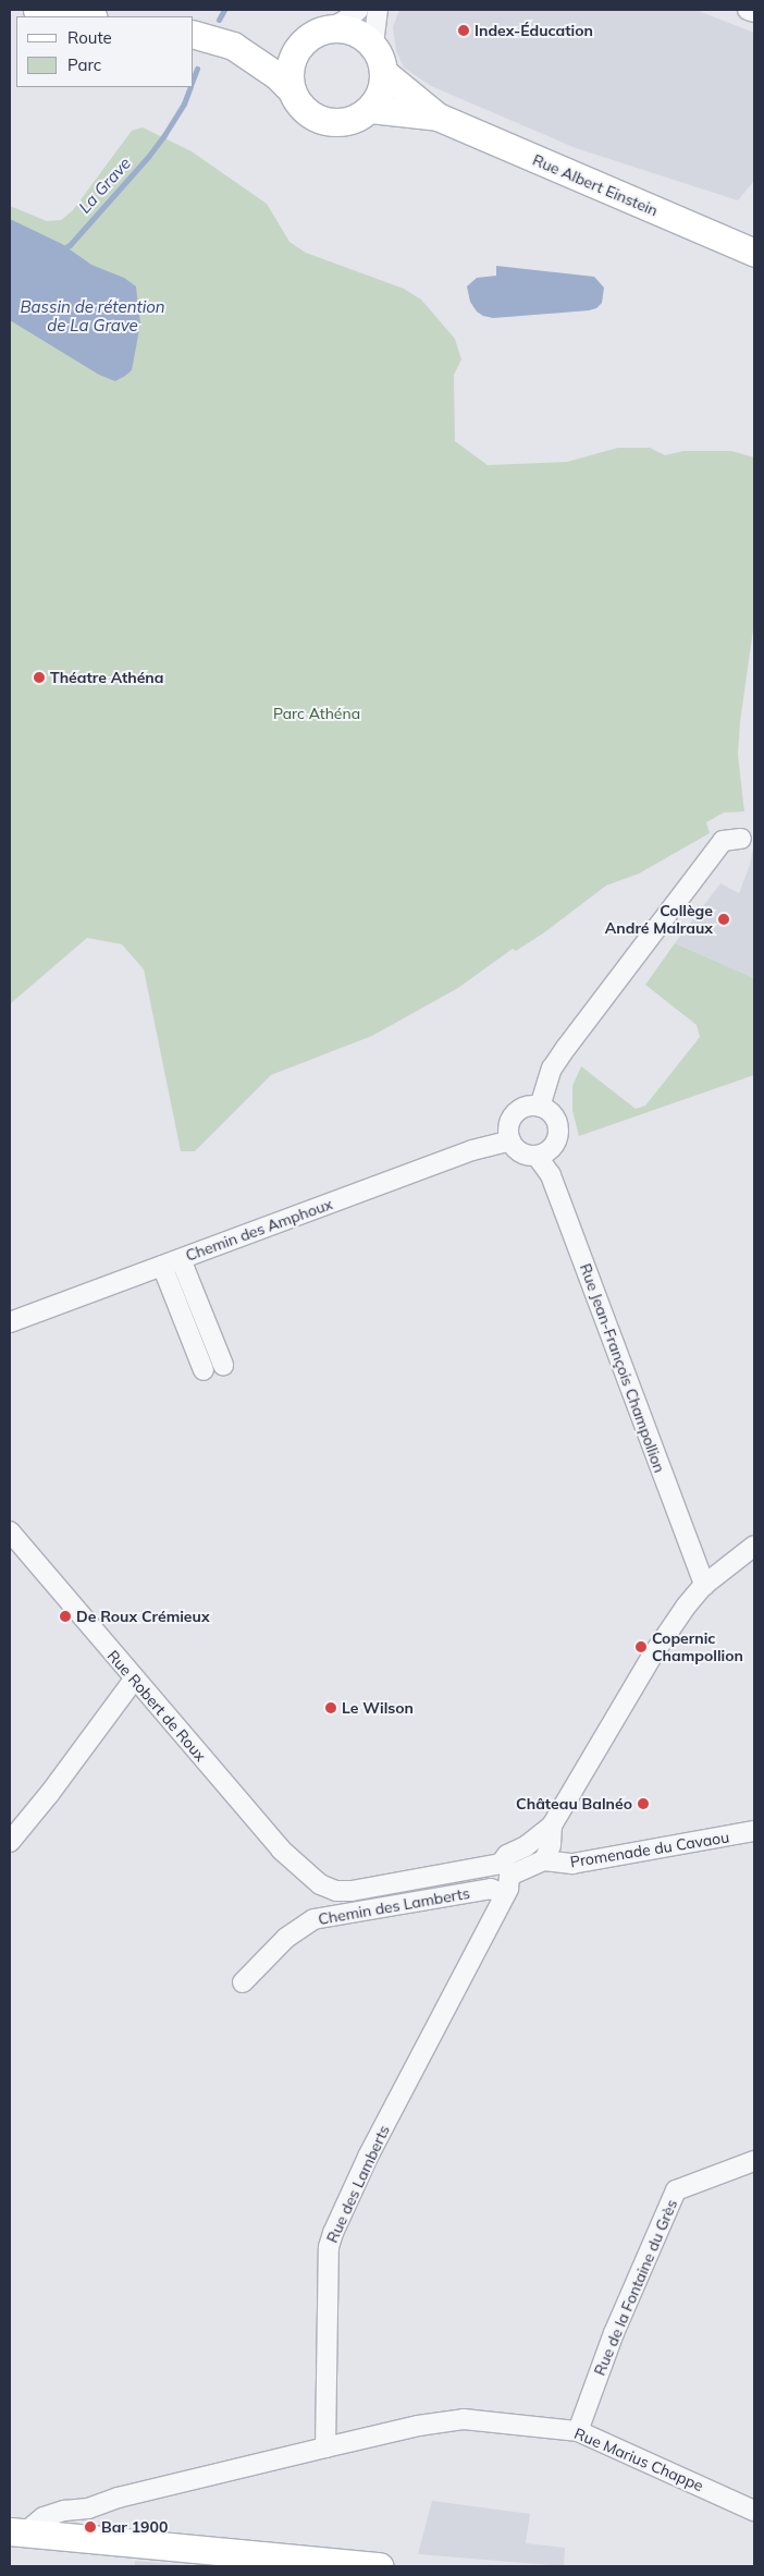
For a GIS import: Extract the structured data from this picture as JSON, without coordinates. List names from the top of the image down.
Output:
{
  "streets": {
    "street": [
      "Rue Albert Einstein",
      "Chemin des Amphoux",
      "Rue Jean-François Champollion",
      "Rue Robert de Roux",
      "Promenade du Cavaou",
      "Chemin des Lamberts",
      "Rue des Lamberts",
      "Rue de la Fontaine du Grès",
      "Rue Marius Chappe"
    ]
  },
  "crossings": [
    ["Chemin des Amphoux", "Rue Jean-François Champollion"],
    ["Rue Robert de Roux", "Chemin des Lamberts"],
    ["Chemin des Lamberts", "Rue des Lamberts"],
    ["Rue des Lamberts", "Rue Marius Chappe"],
    ["Rue de la Fontaine du Grès", "Rue Marius Chappe"]
  ],
  "water": ["La Grave", "Bassin de rétention de La Grave"],
  "parks": ["Parc Athéna"],
  "places": [
    "Index-Éducation",
    "Théatre Athéna",
    "Collège André Malraux",
    "De Roux Crémieux",
    "Copernic Champollion",
    "Le Wilson",
    "Château Balnéo",
    "Bar 1900"
  ],
  "legend": ["Route", "Parc"]
}
